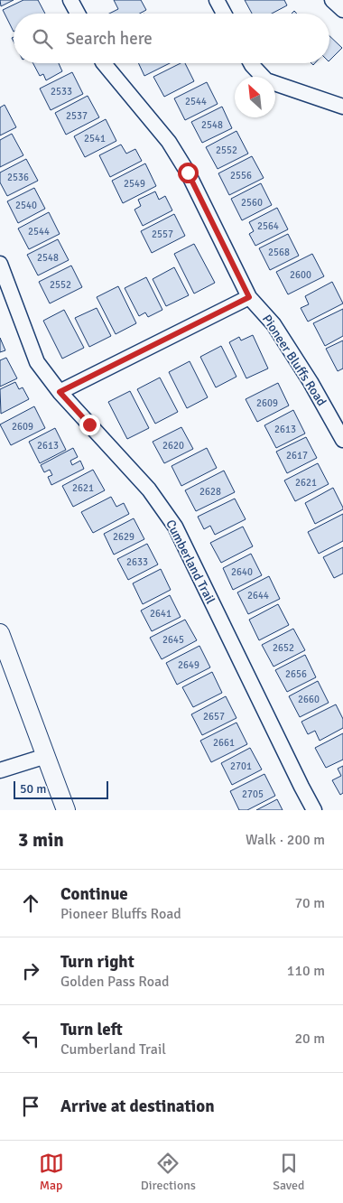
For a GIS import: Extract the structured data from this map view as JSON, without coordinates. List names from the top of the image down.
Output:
{
  "streets": {
    "street": ["Pioneer Bluffs Road", "Cumberland Trail"]
  },
  "house_numbers": [
    "2533",
    "2544",
    "2537",
    "2548",
    "2541",
    "2552",
    "2556",
    "2536",
    "2549",
    "2560",
    "2540",
    "2564",
    "2544",
    "2557",
    "2568",
    "2548",
    "2600",
    "2552",
    "2609",
    "2609",
    "2613",
    "2613",
    "2620",
    "2617",
    "2621",
    "2621",
    "2628",
    "2629",
    "2633",
    "2640",
    "2644",
    "2641",
    "2645",
    "2652",
    "2649",
    "2656",
    "2660",
    "2657",
    "2661",
    "2701",
    "2705"
  ],
  "scale_bar": "50 m",
  "north": "top left",
  "page": {
    "search": "Search here",
    "scale": "50 m",
    "heading": ["3 min", "Walk · 200 m"],
    "list": [
      ["Continue", "Pioneer Bluffs Road", "70 m"],
      ["Turn right", "Golden Pass Road", "110 m"],
      ["Turn left", "Cumberland Trail", "20 m"],
      "Arrive at destination"
    ],
    "nav": ["Map", "Directions", "Saved"]
  }
}
